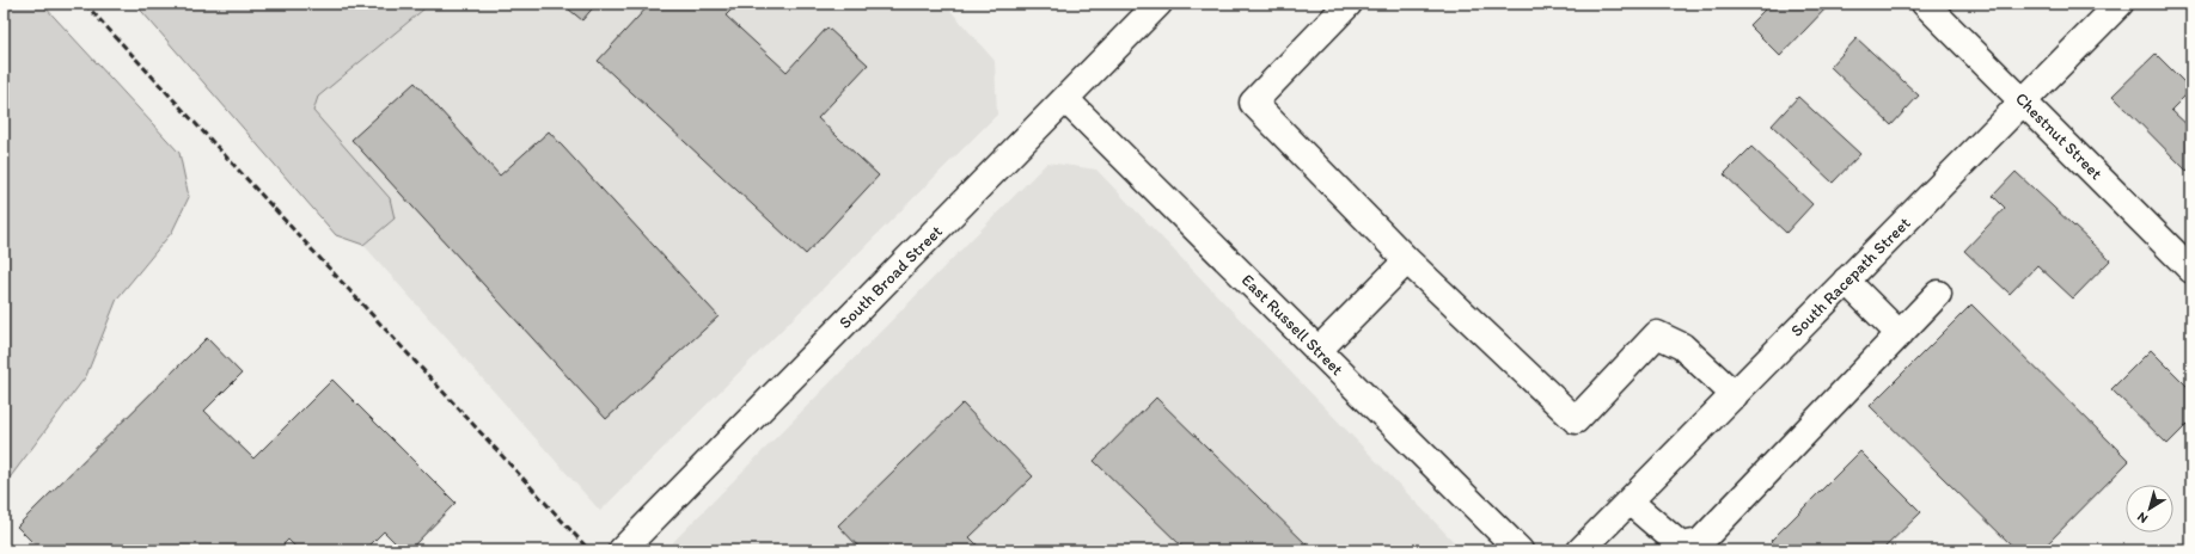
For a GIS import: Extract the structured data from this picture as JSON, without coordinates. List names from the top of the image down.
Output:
{
  "streets": {
    "street": [
      "Chestnut Street",
      "South Broad Street",
      "South Racepath Street",
      "East Russell Street"
    ]
  },
  "crossings": [
    ["Chestnut Street", "South Racepath Street"],
    ["South Broad Street", "East Russell Street"]
  ],
  "north": "bottom left"
}
